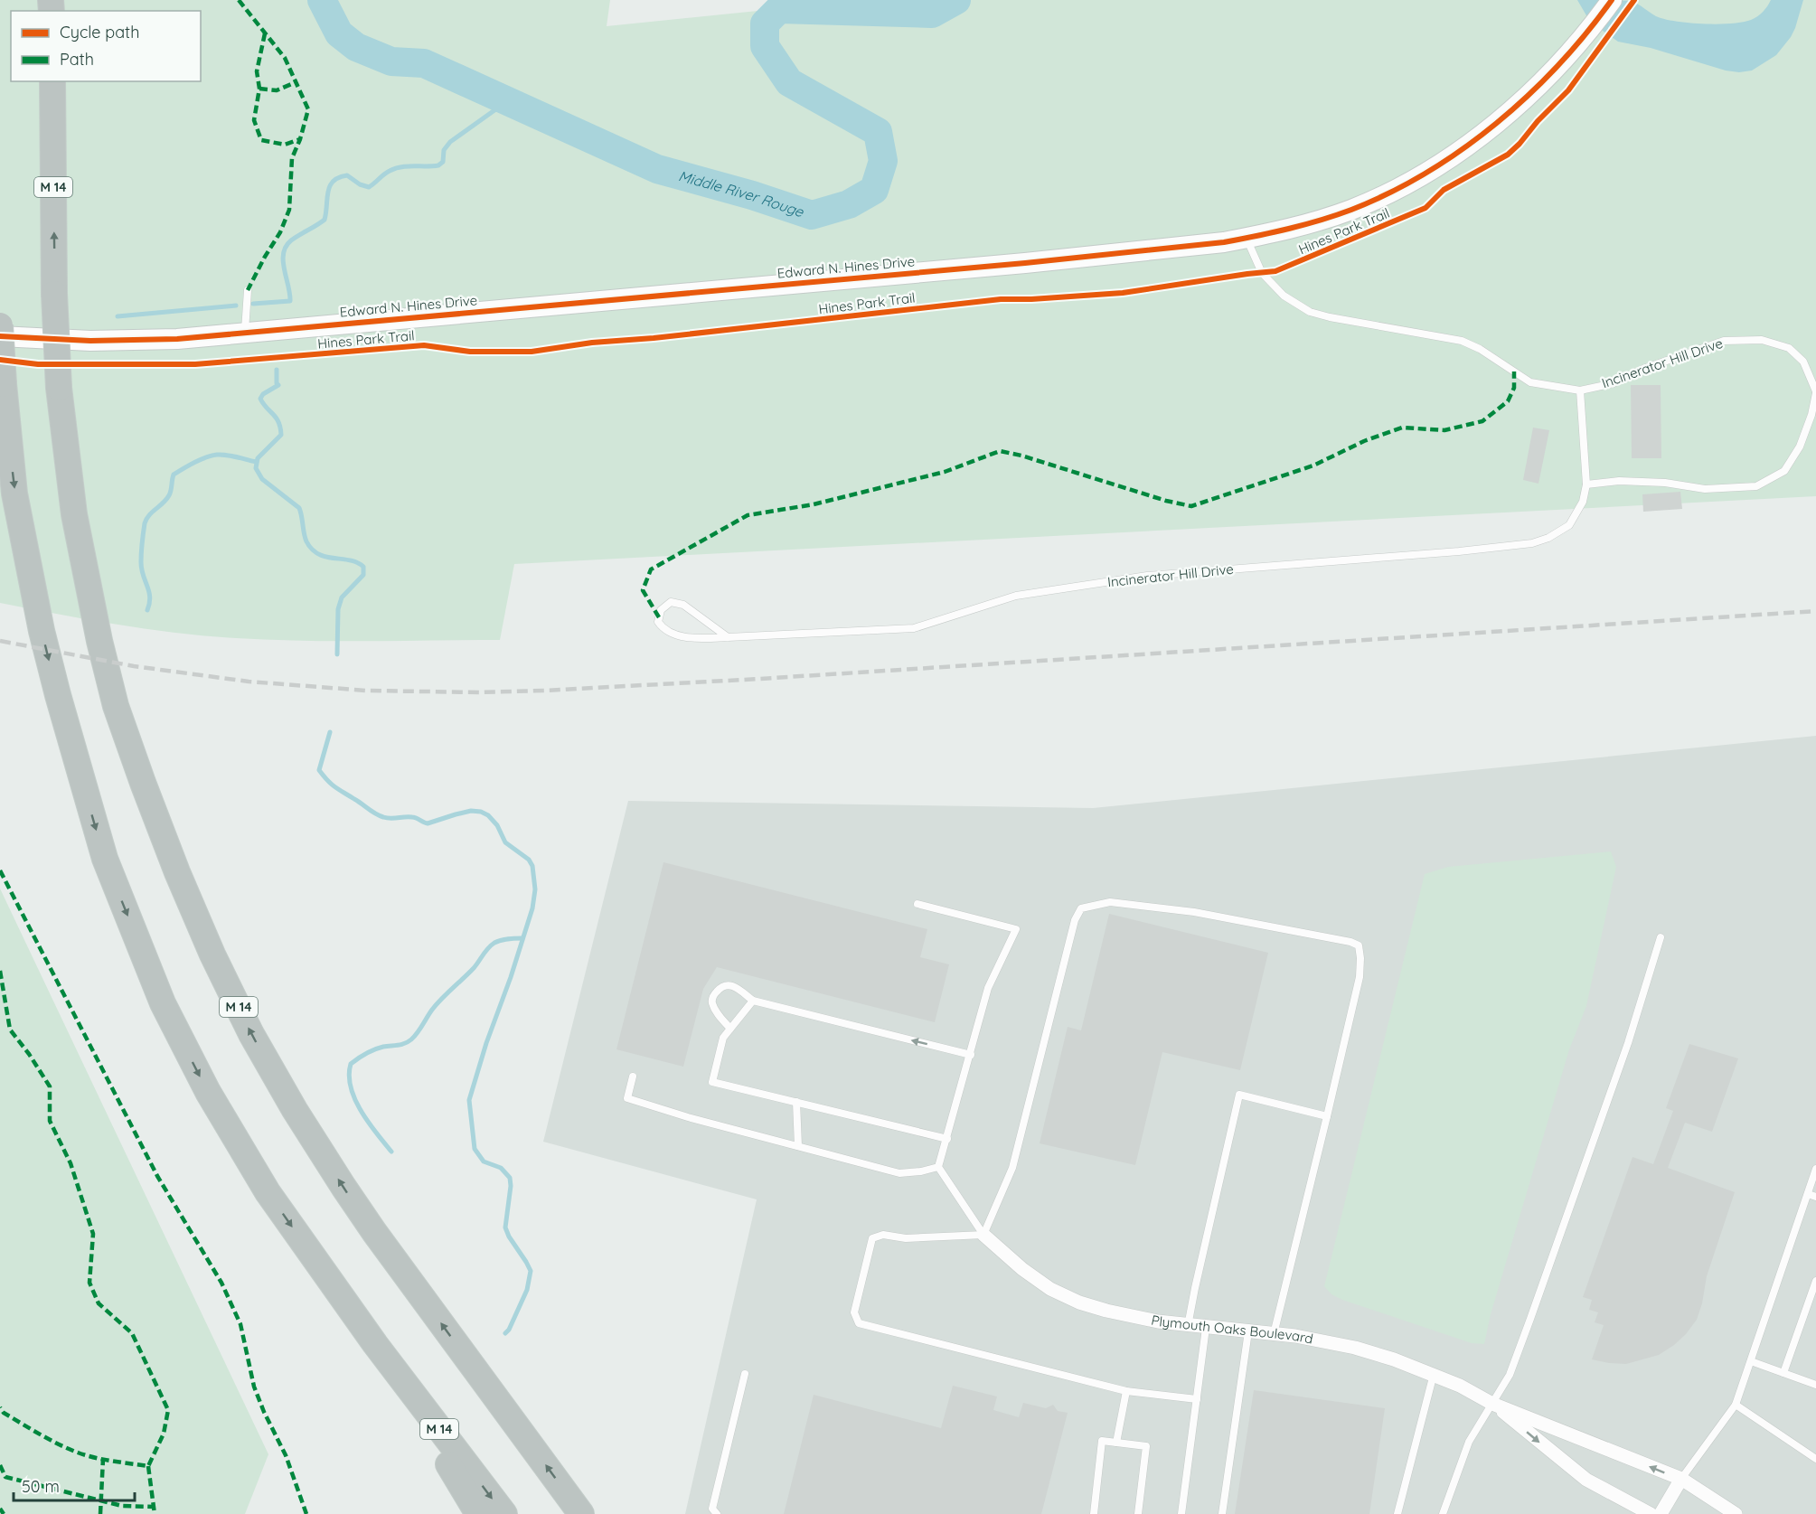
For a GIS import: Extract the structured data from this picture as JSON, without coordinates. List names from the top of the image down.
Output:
{
  "streets": {
    "highway": ["M 14"],
    "street": ["Edward N. Hines Drive", "Plymouth Oaks Boulevard"],
    "lane": ["Incinerator Hill Drive"],
    "cycle path": ["Hines Park Trail"]
  },
  "crossings": [
    ["Edward N. Hines Drive", "Incinerator Hill Drive"]
  ],
  "water": ["Middle River Rouge"],
  "legend": ["Cycle path", "Path"],
  "scale_bar": "50 m"
}
